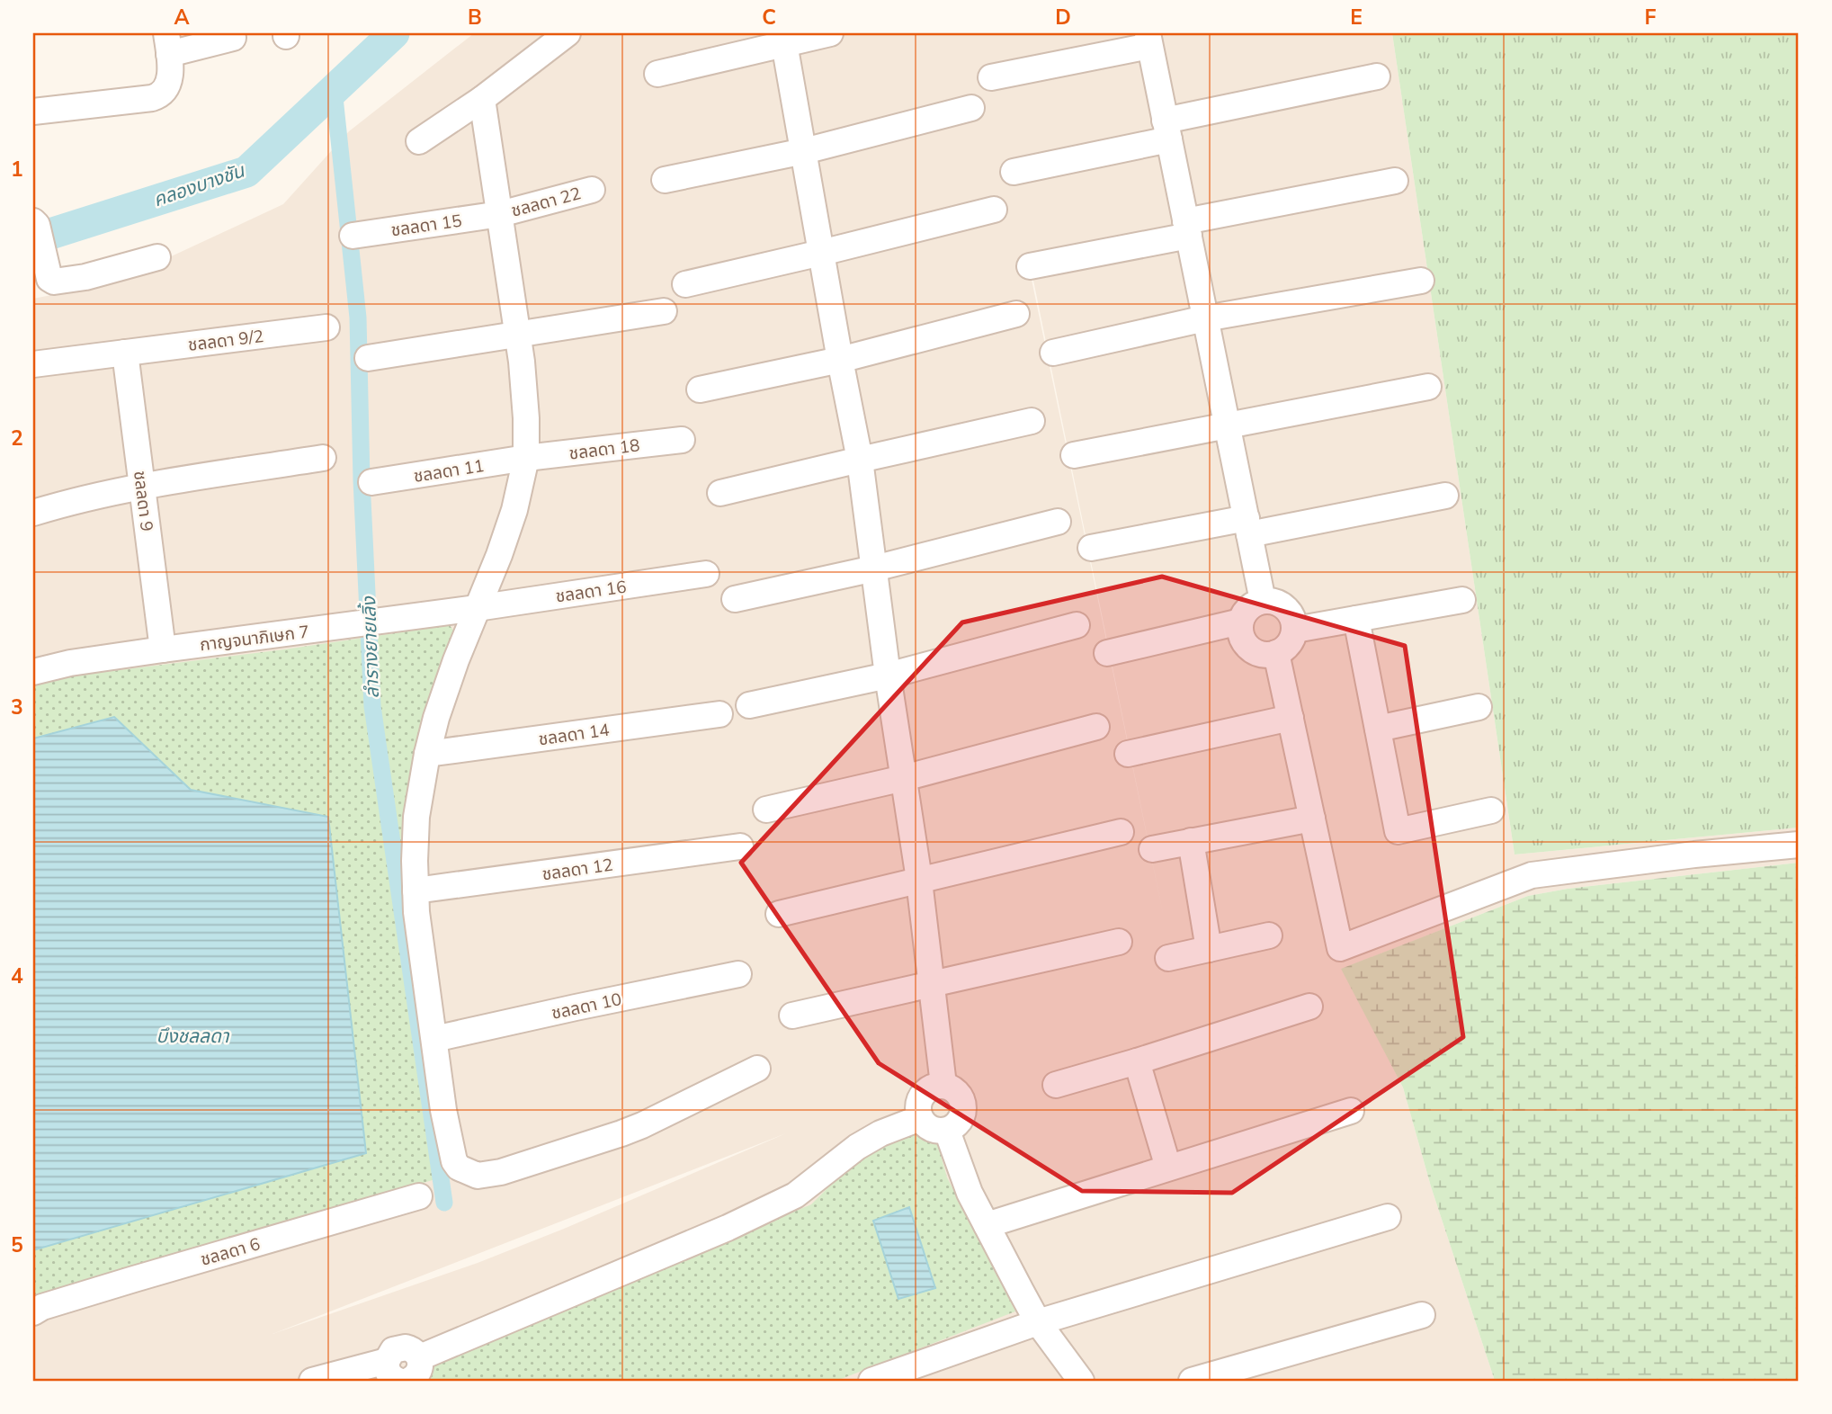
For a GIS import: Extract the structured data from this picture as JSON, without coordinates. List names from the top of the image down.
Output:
{
  "streets": {
    "street": [
      "ชลลดา 22",
      "ชลลดา 15",
      "ชลลดา 9/2",
      "ชลลดา 18",
      "ชลลดา 11",
      "ชลลดา 9",
      "ชลลดา 16",
      "กาญจนาภิเษก 7",
      "ชลลดา 14",
      "ชลลดา 12",
      "ชลลดา 10",
      "ชลลดา 6"
    ]
  },
  "crossings": [
    ["ชลลดา 22", "ชลลดา 15"],
    ["ชลลดา 9/2", "ชลลดา 9"],
    ["ชลลดา 18", "ชลลดา 11"],
    ["ชลลดา 9", "กาญจนาภิเษก 7"],
    ["ชลลดา 16", "กาญจนาภิเษก 7"]
  ],
  "water": ["คลองบางชัน", "ลำรางยายเลิ้ง", "บึงชลลดา"],
  "grid": {
    "columns": [
      "A",
      "B",
      "C",
      "D",
      "E",
      "F"
    ],
    "rows": [
      "1",
      "2",
      "3",
      "4",
      "5"
    ]
  }
}
